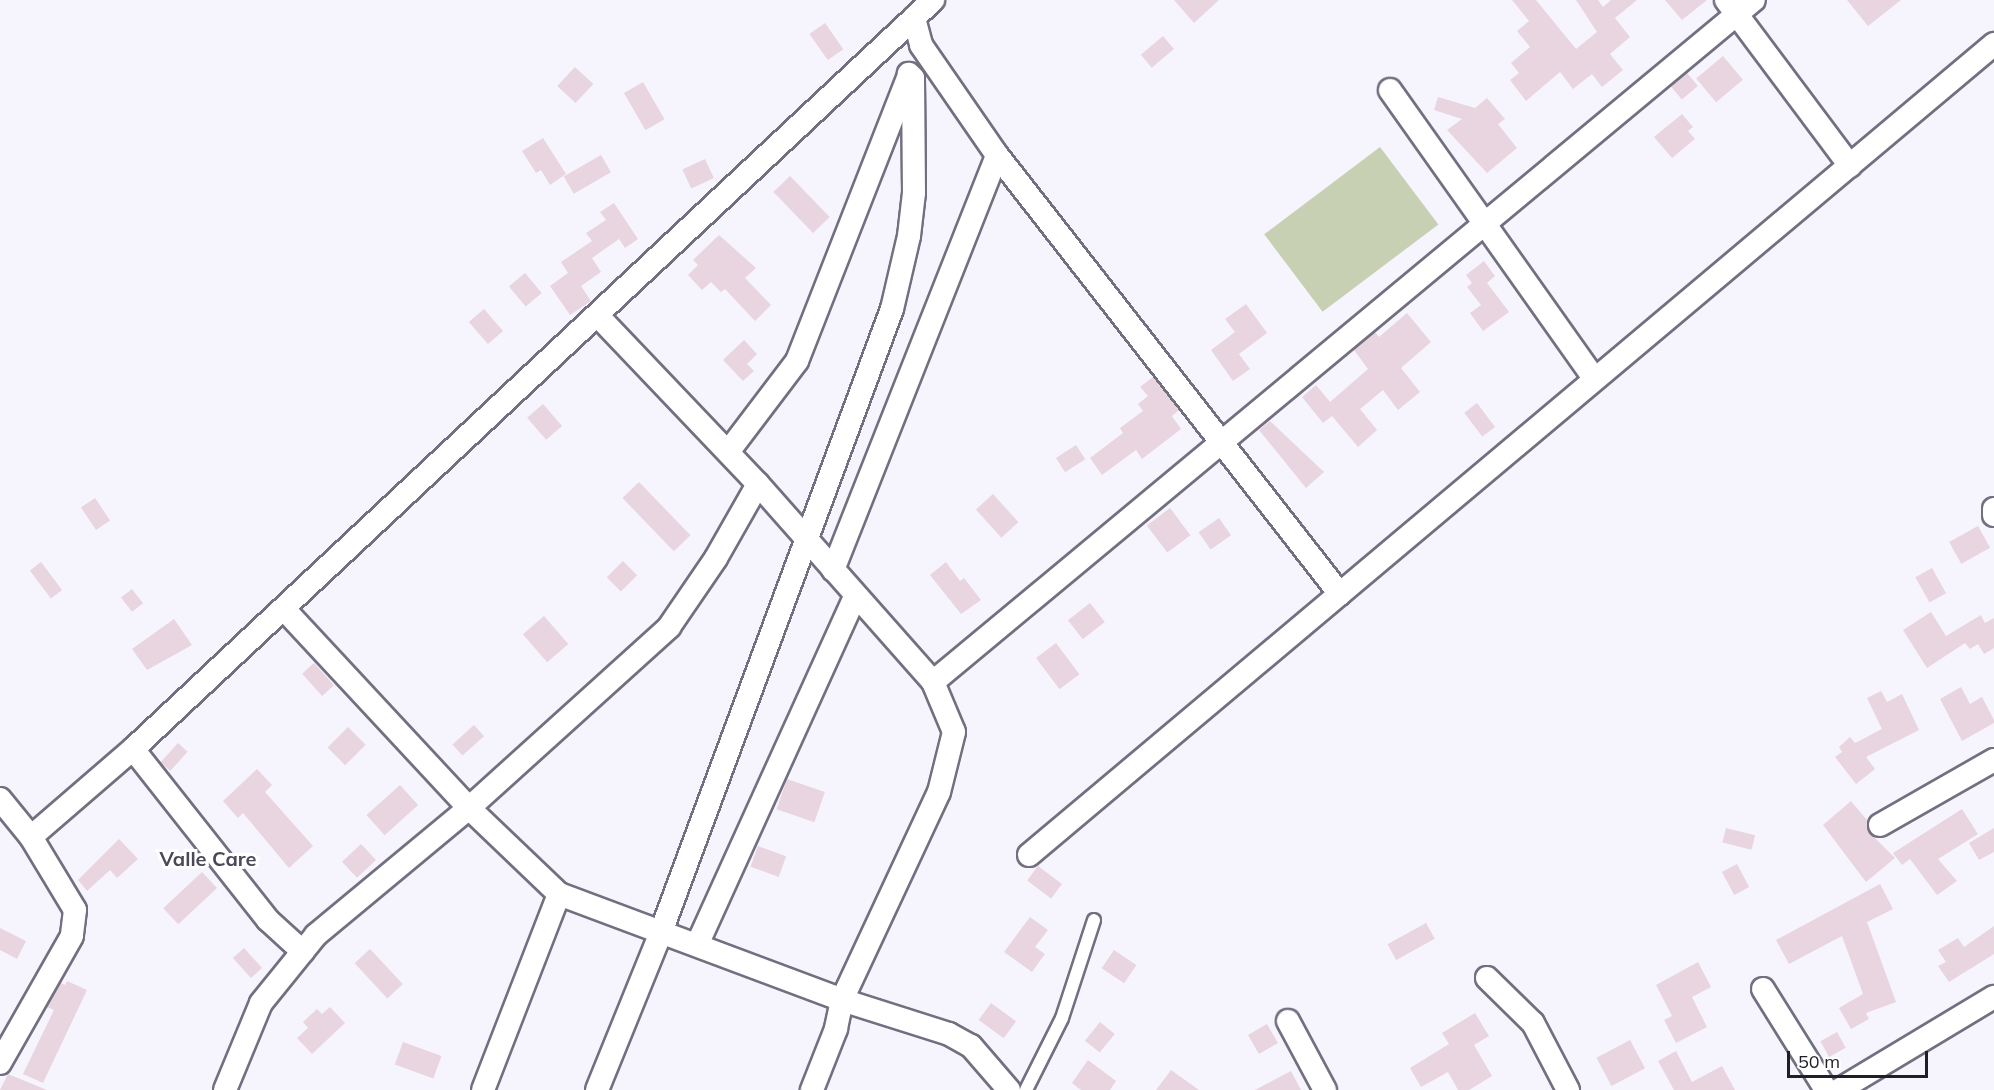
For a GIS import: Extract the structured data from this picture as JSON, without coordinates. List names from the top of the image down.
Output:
{
  "districts": ["Valle Care"],
  "scale_bar": "50 m"
}
